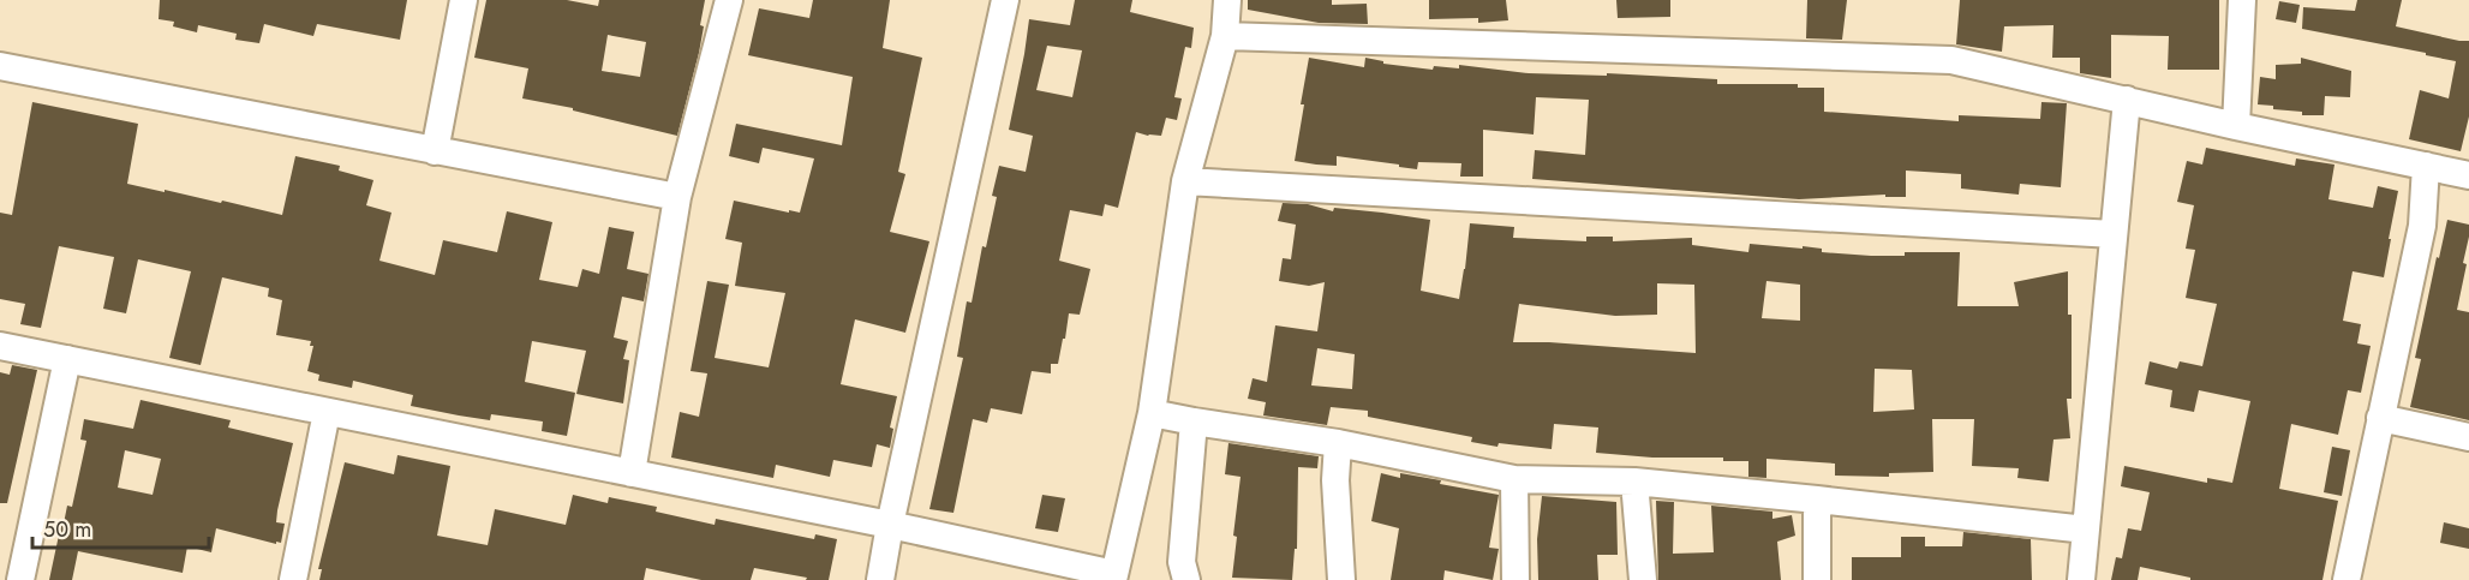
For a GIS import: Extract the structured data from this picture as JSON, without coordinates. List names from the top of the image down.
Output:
{
  "scale_bar": "50 m"
}
